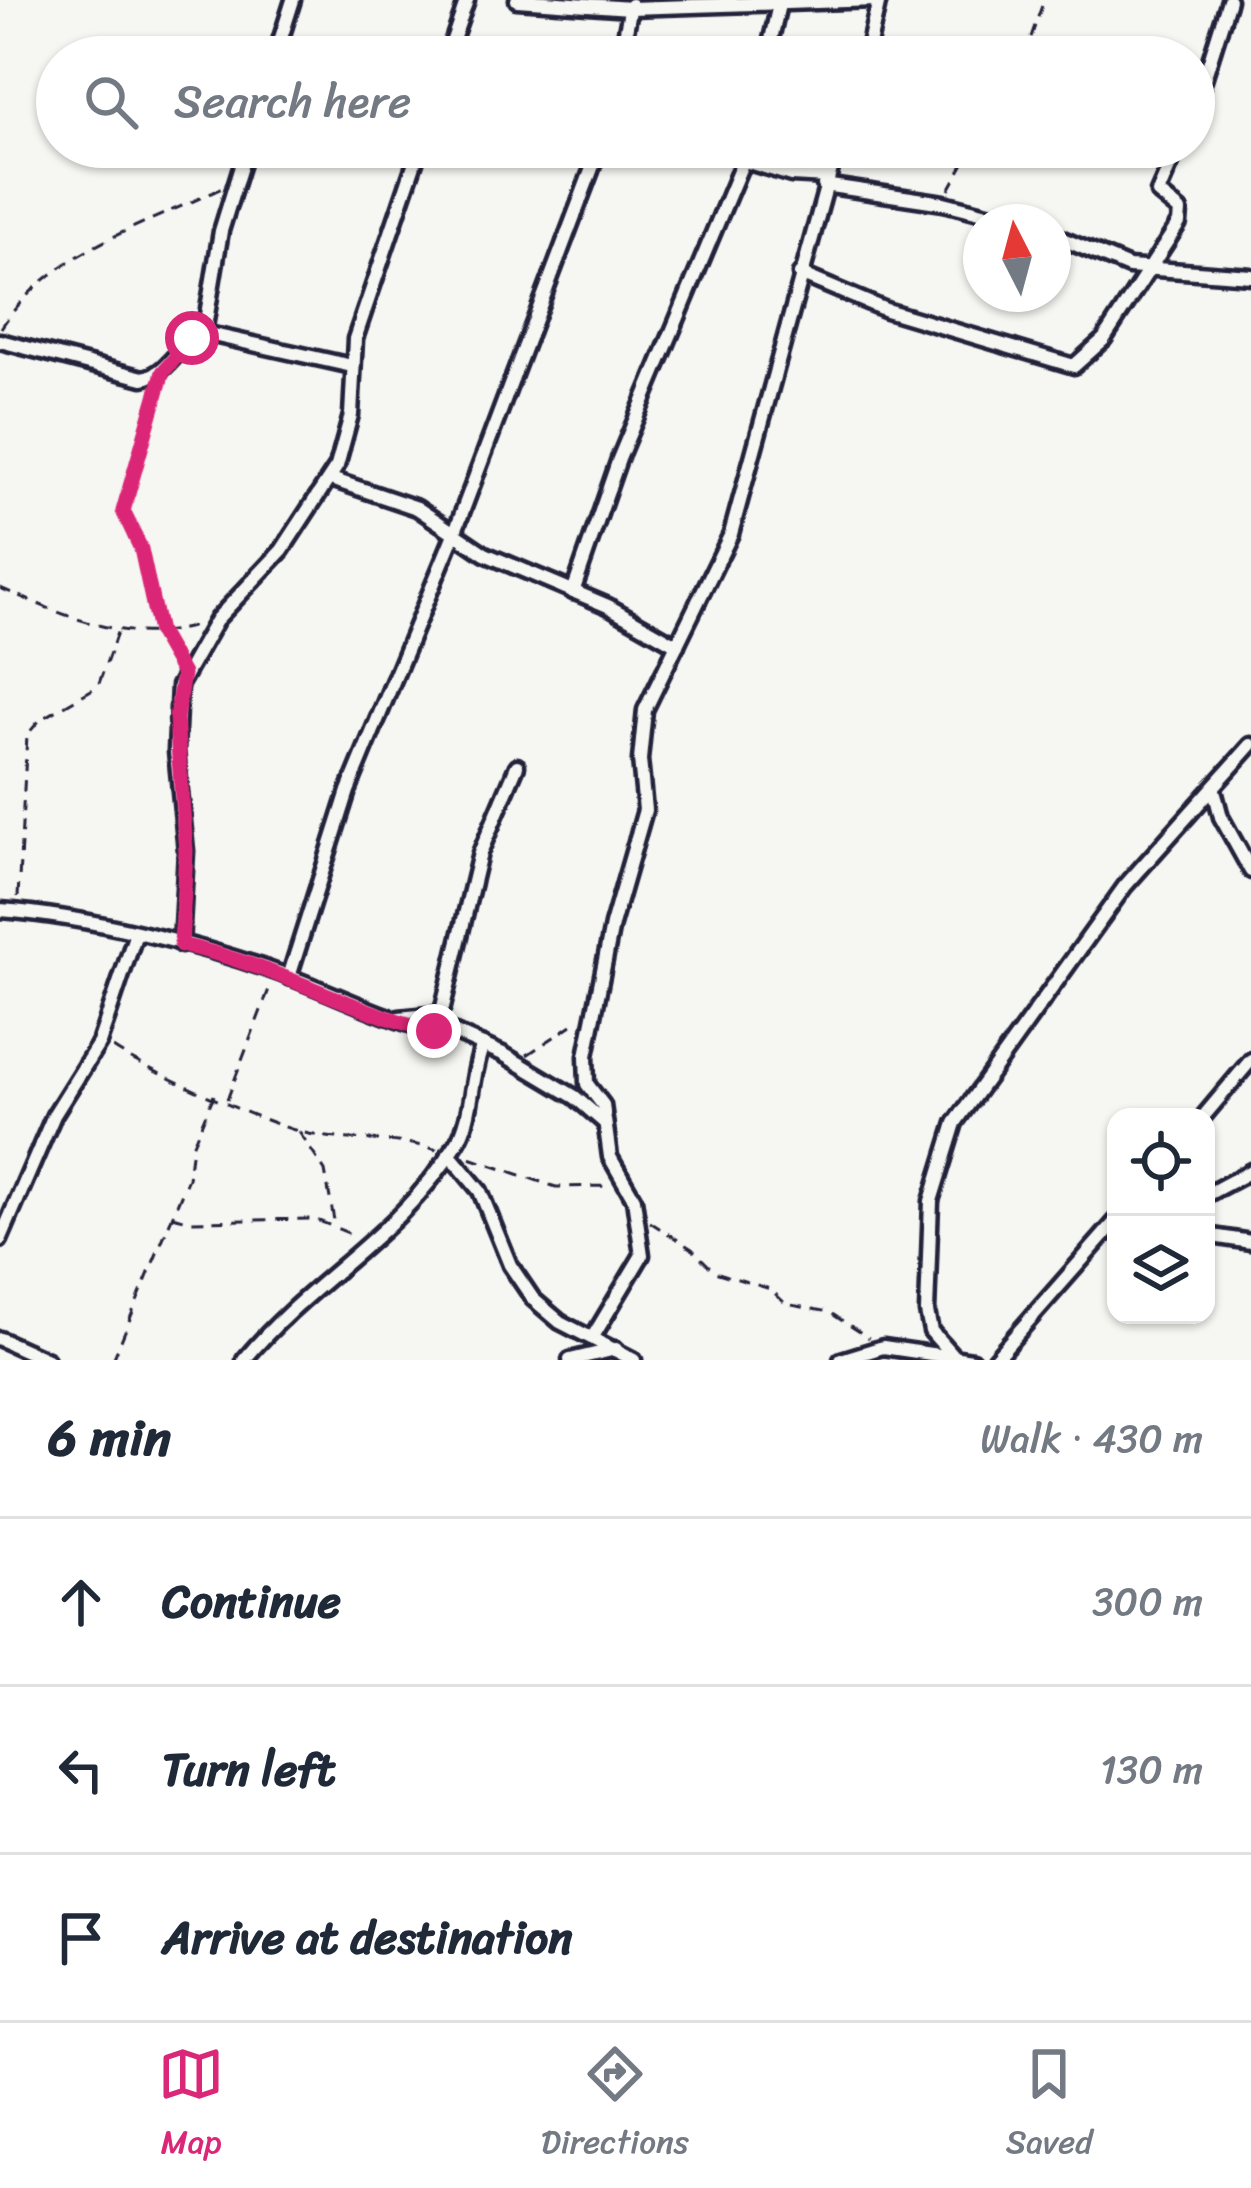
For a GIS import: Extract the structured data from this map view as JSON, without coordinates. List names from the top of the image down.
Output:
{
  "north": "top",
  "page": {
    "search": "Search here",
    "heading": ["6 min", "Walk · 430 m"],
    "list": [
      ["Continue", "300 m"],
      ["Turn left", "130 m"],
      "Arrive at destination"
    ],
    "nav": ["Map", "Directions", "Saved"]
  }
}
